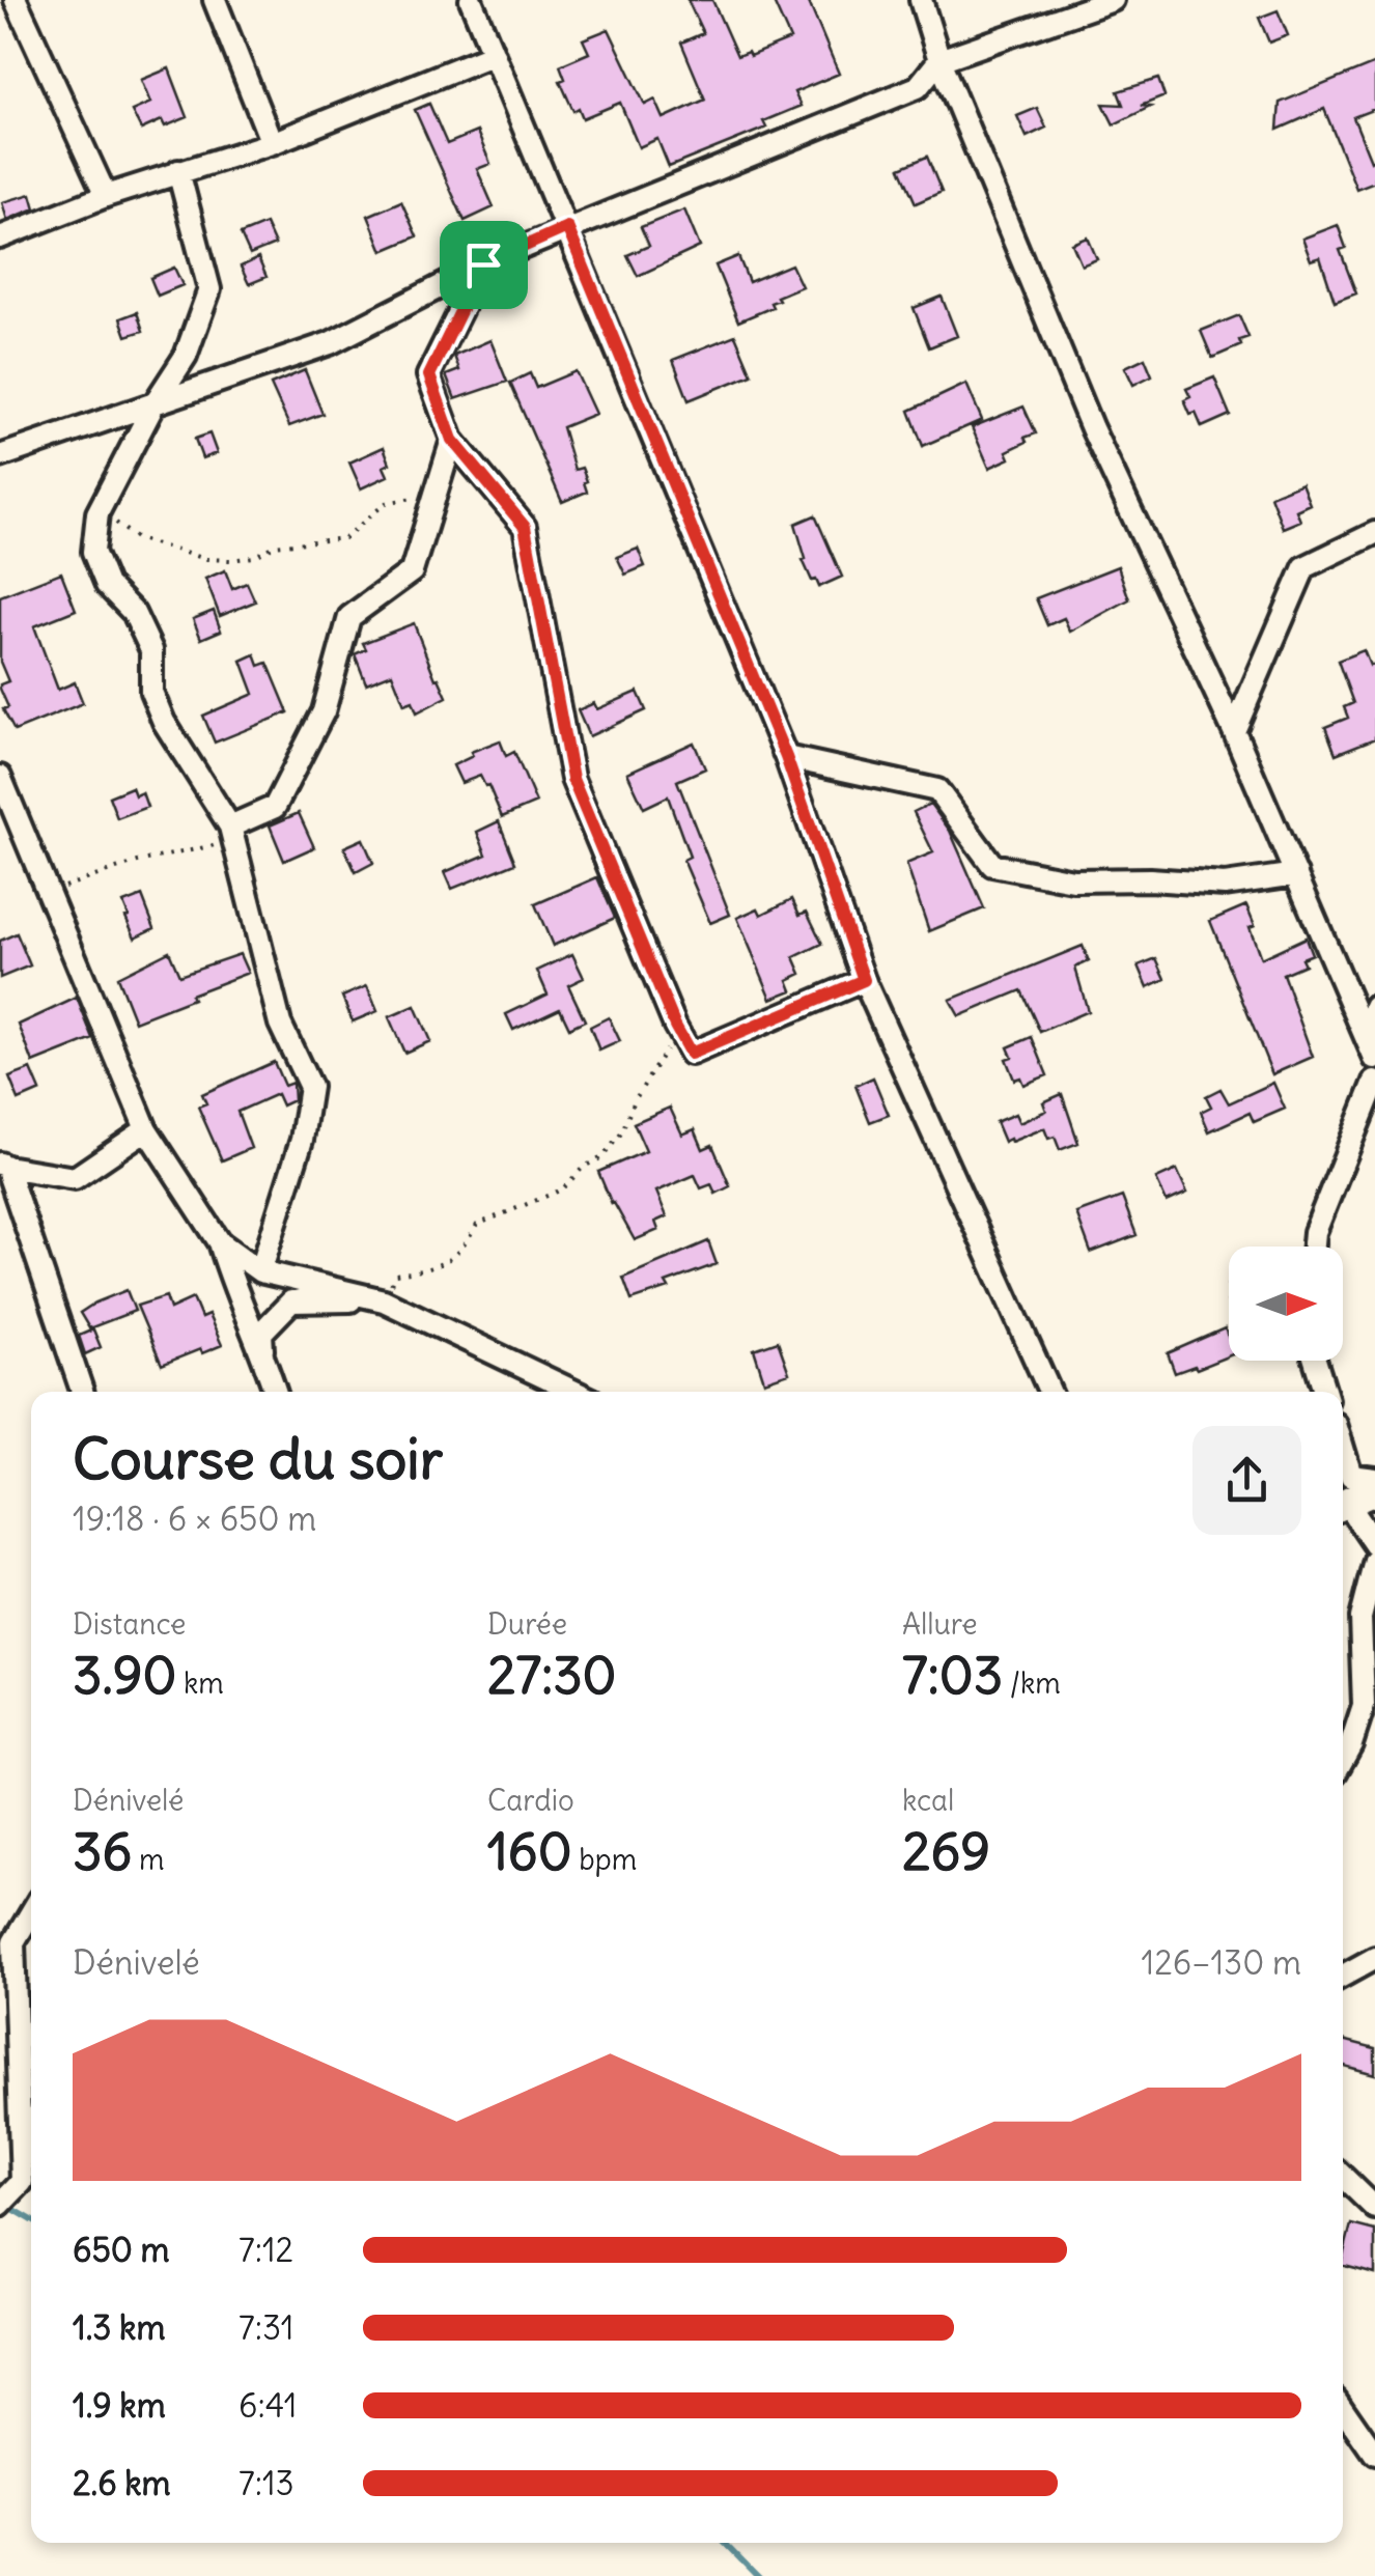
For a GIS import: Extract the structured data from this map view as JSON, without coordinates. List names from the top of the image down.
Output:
{
  "north": "right",
  "page": {
    "heading": ["Course du soir", "19:18 · 6 × 650 m"],
    "stats": [
      ["Distance", "3.90 km"],
      ["Durée", "27:30"],
      ["Allure", "7:03 /km"],
      ["Dénivelé", "36 m"],
      ["Cardio", "160 bpm"],
      ["kcal", "269"]
    ],
    "chart": ["Dénivelé", "126–130 m"],
    "list": [
      {
        "name": "650 m",
        "note": "7:12"
      },
      {
        "name": "1.3 km",
        "note": "7:31"
      },
      {
        "name": "1.9 km",
        "note": "6:41"
      },
      {
        "name": "2.6 km",
        "note": "7:13"
      }
    ]
  }
}
